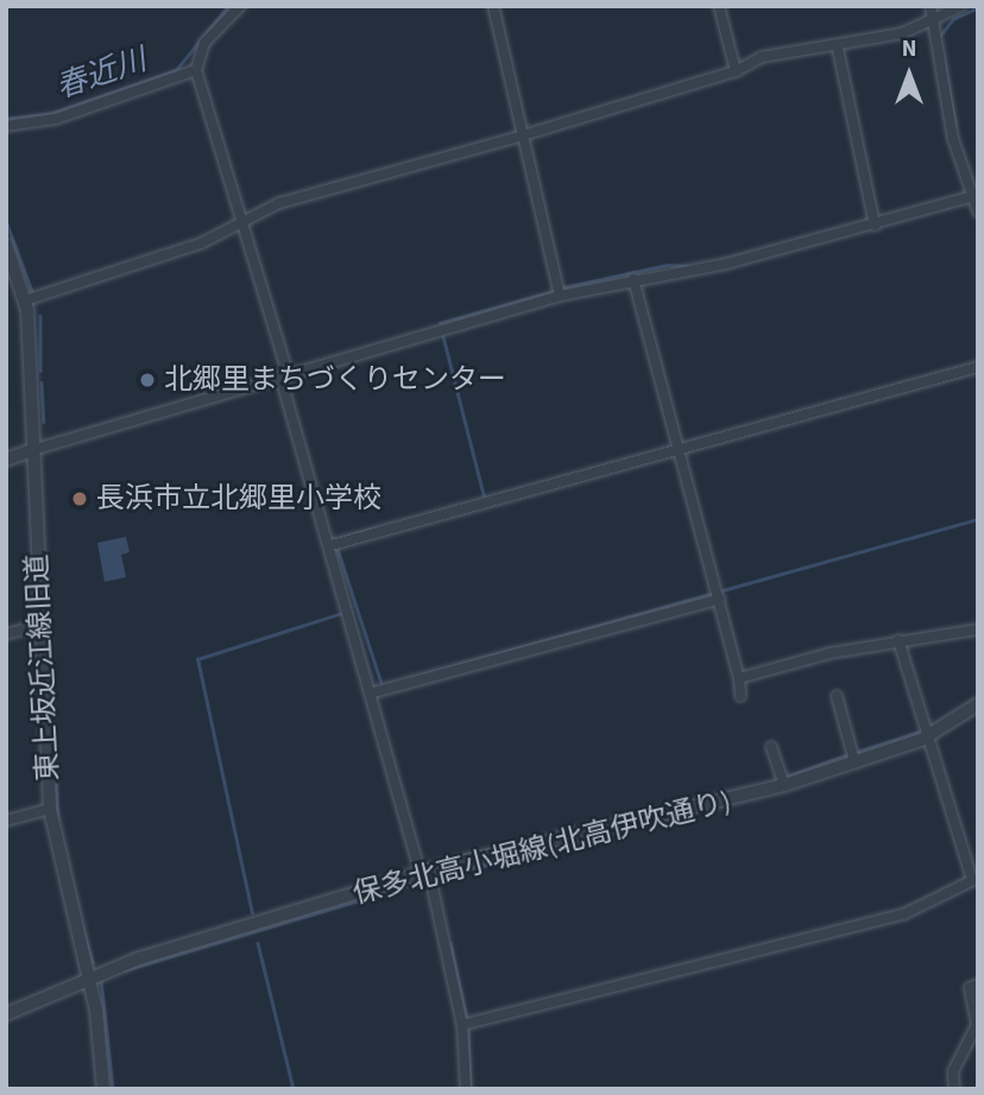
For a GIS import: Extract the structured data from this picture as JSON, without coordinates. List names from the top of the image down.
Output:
{
  "streets": {
    "street": ["東上坂近江線旧道", "保多北高小堀線(北高伊吹通り)"]
  },
  "crossings": [
    ["東上坂近江線旧道", "保多北高小堀線(北高伊吹通り)"]
  ],
  "water": ["春近川"],
  "places": ["北郷里まちづくりセンター", "長浜市立北郷里小学校"],
  "north": "top"
}
